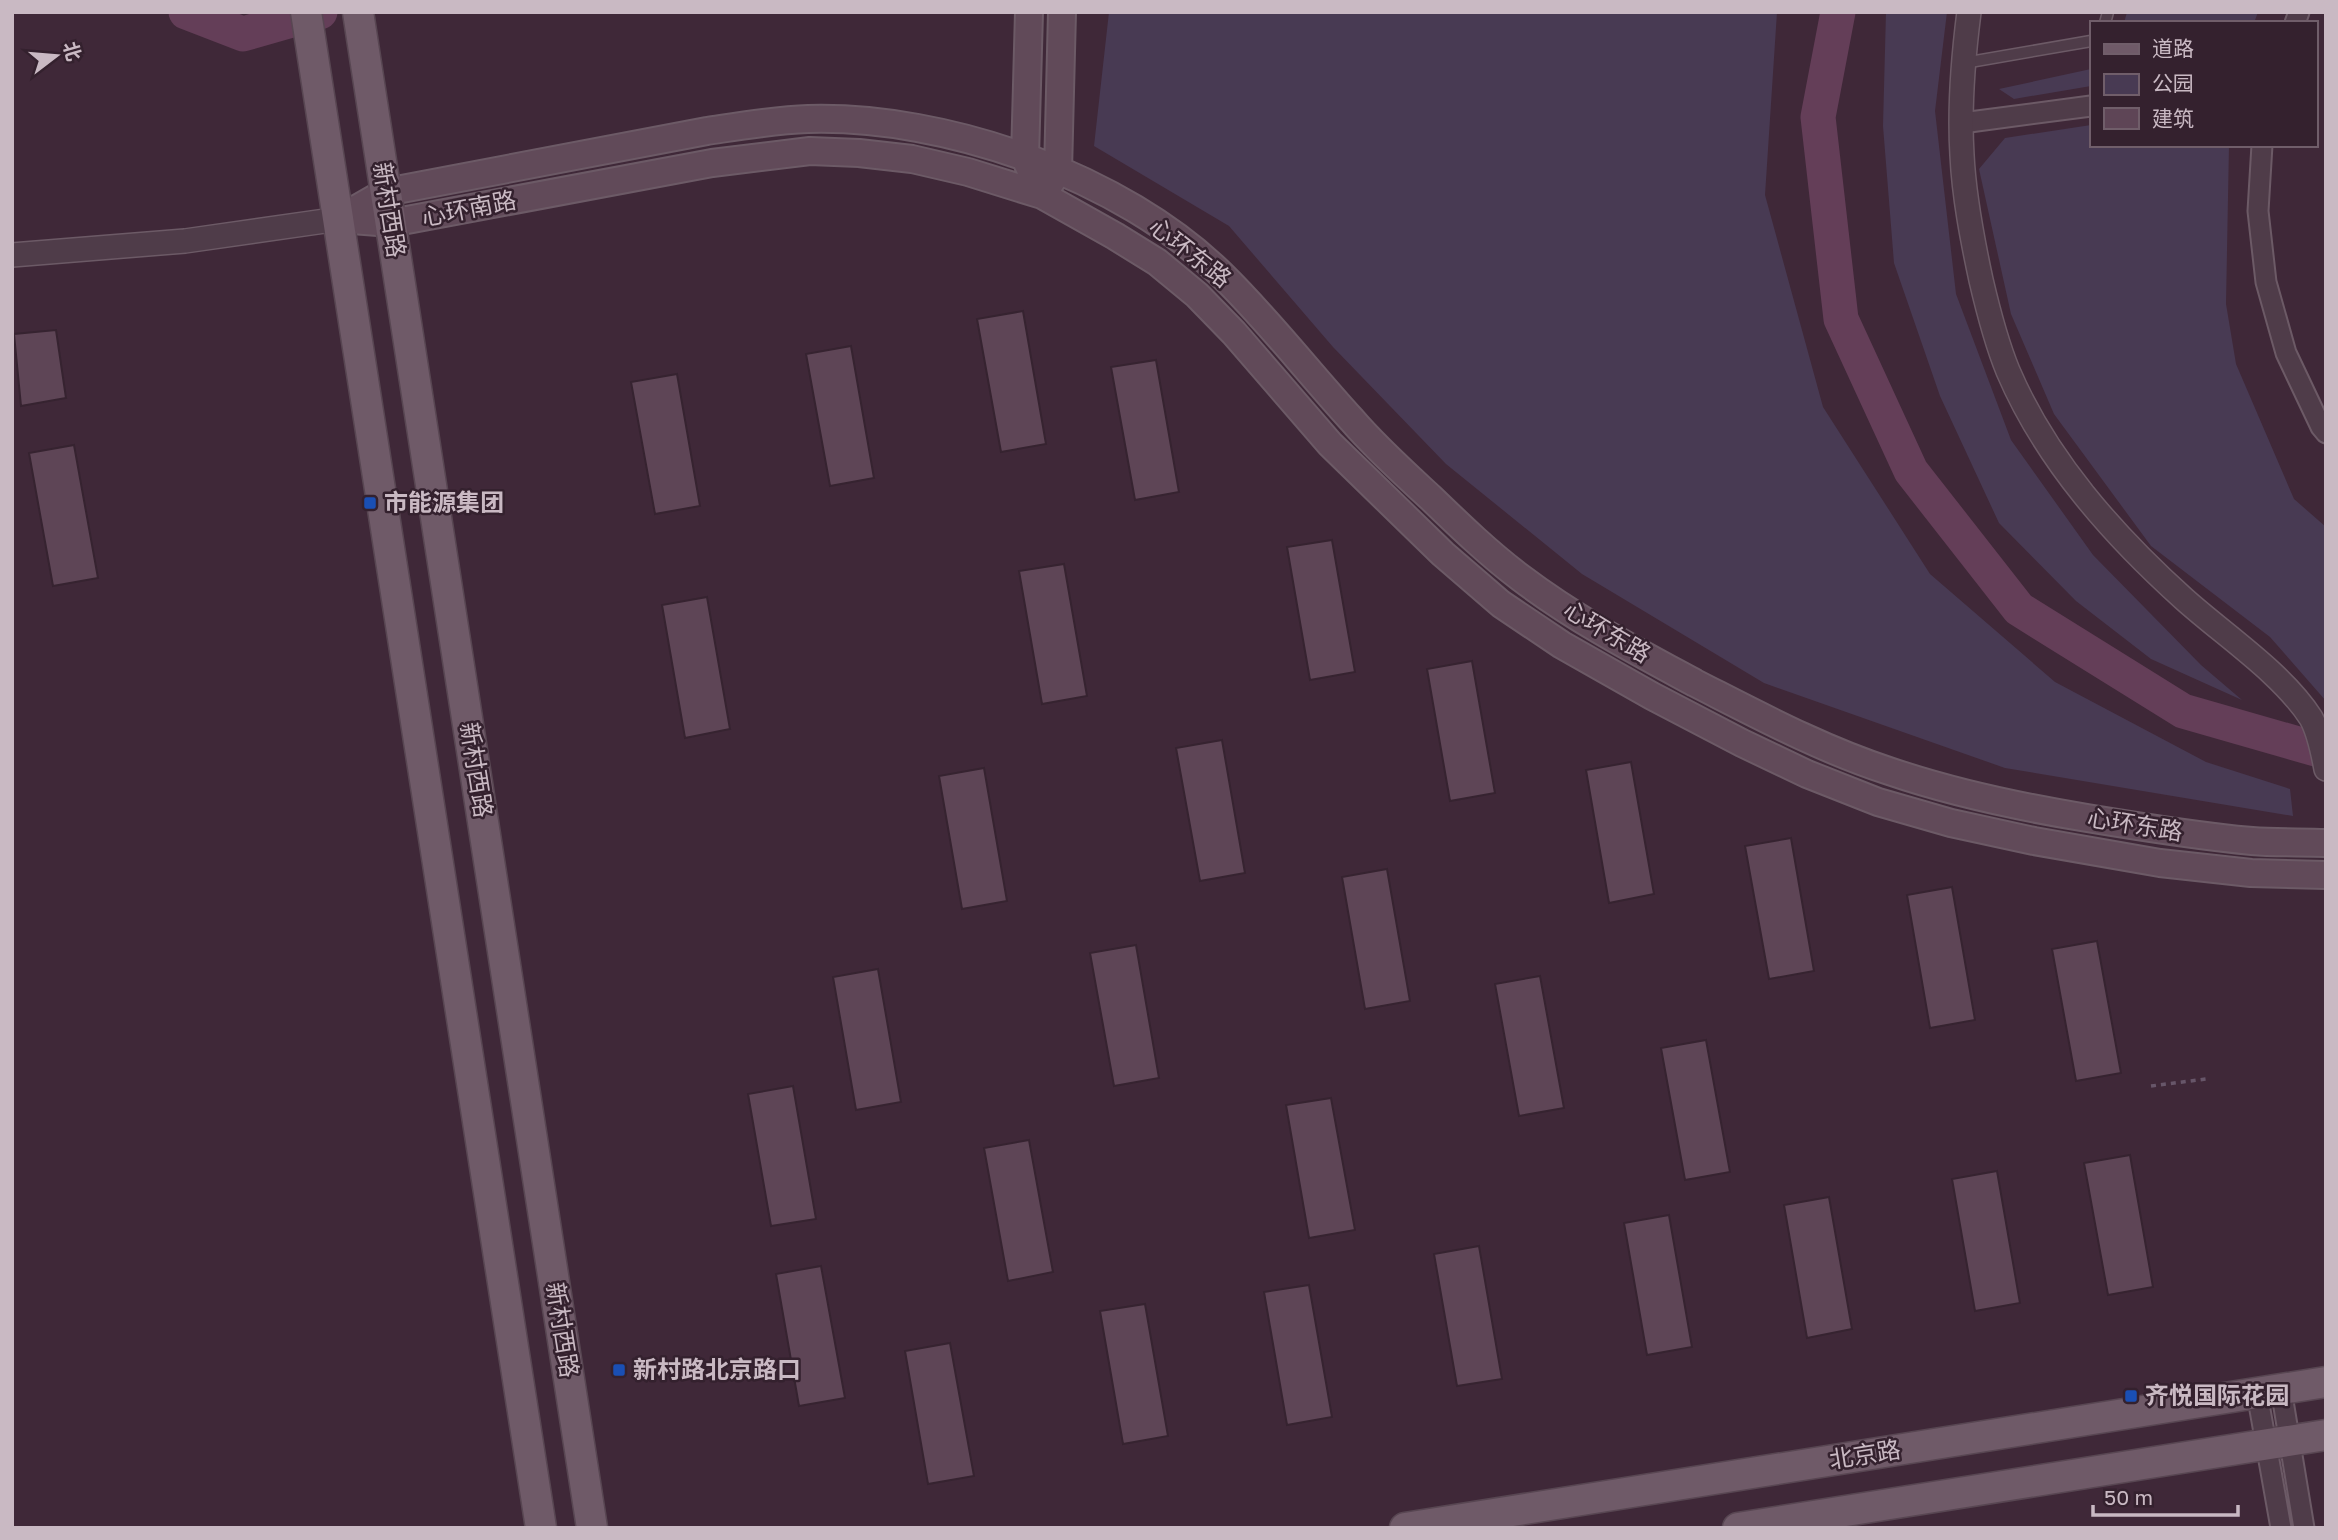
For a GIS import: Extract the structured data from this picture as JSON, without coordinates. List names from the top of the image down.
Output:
{
  "streets": {
    "main road": [
      "心环南路",
      "新村西路",
      "心环东路",
      "北京路"
    ]
  },
  "crossings": [
    ["心环南路", "新村西路"],
    ["心环南路", "心环东路"]
  ],
  "places": {
    "transit": ["市能源集团", "新村路北京路口", "齐悦国际花园"]
  },
  "legend": ["道路", "公园", "建筑"],
  "scale_bar": "50 m",
  "north": "right"
}
